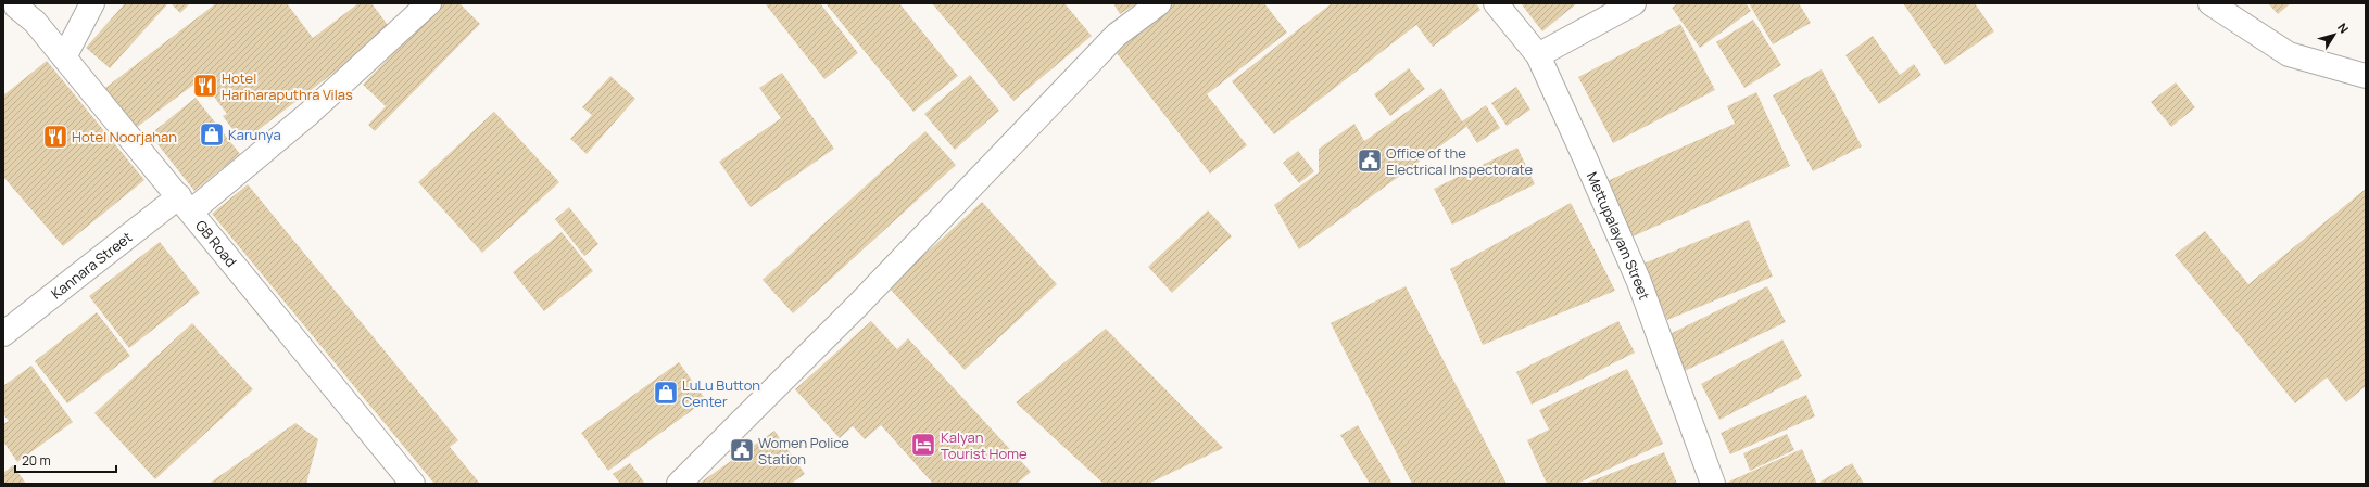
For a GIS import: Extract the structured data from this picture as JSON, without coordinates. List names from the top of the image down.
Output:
{
  "streets": {
    "street": ["Mettupalayam Street", "GB Road", "Kannara Street"]
  },
  "crossings": [
    ["GB Road", "Kannara Street"]
  ],
  "places": {
    "restaurant": ["Hotel Hariharaputhra Vilas", "Hotel Noorjahan"],
    "shop": ["Karunya", "LuLu Button Center"],
    "public building": ["Office of the Electrical Inspectorate", "Women Police Station"],
    "hotel": ["Kalyan Tourist Home"]
  },
  "scale_bar": "20 m",
  "north": "top right"
}
